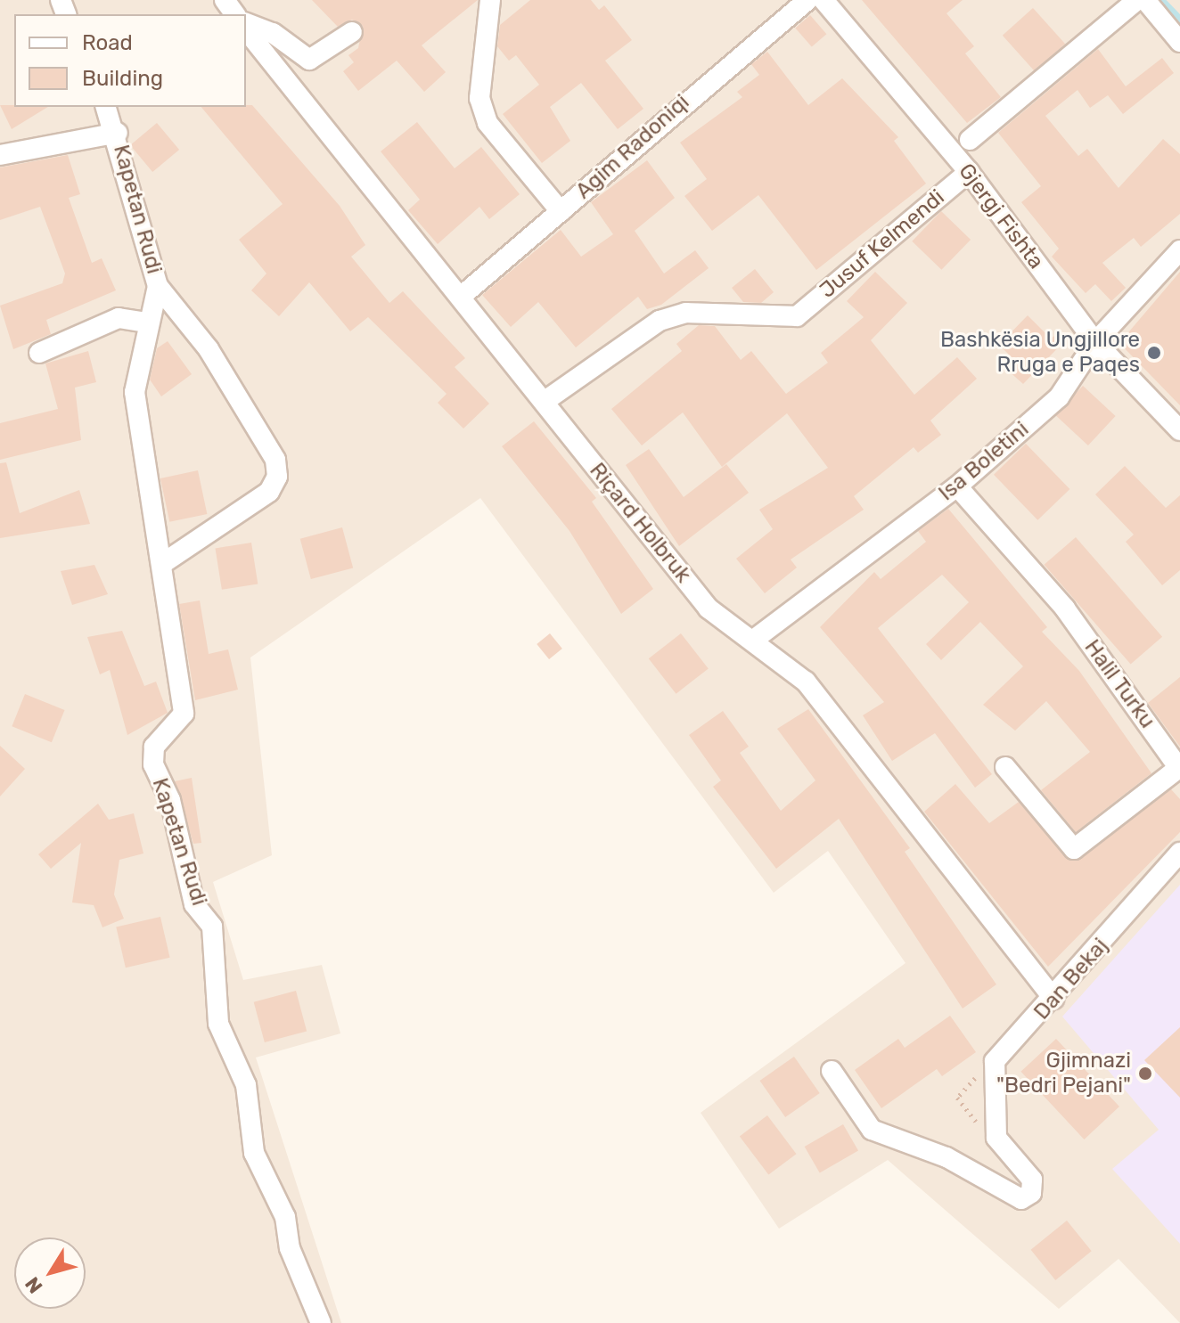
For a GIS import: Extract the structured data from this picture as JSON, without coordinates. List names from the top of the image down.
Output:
{
  "streets": {
    "street": [
      "Agim Radoniqi",
      "Kapetan Rudi",
      "Gjergj Fishta",
      "Jusuf Kelmendi",
      "Isa Boletini",
      "Riçard Holbruk",
      "Halil Turku",
      "Dan Bekaj"
    ]
  },
  "crossings": [
    ["Agim Radoniqi", "Riçard Holbruk"],
    ["Gjergj Fishta", "Jusuf Kelmendi"],
    ["Gjergj Fishta", "Isa Boletini"],
    ["Jusuf Kelmendi", "Riçard Holbruk"],
    ["Isa Boletini", "Riçard Holbruk"],
    ["Isa Boletini", "Halil Turku"],
    ["Riçard Holbruk", "Dan Bekaj"]
  ],
  "places": ["Bashkësia Ungjillore Rruga e Paqes", "Gjimnazi \"Bedri Pejani\""],
  "legend": ["Road", "Building"],
  "north": "bottom left"
}
